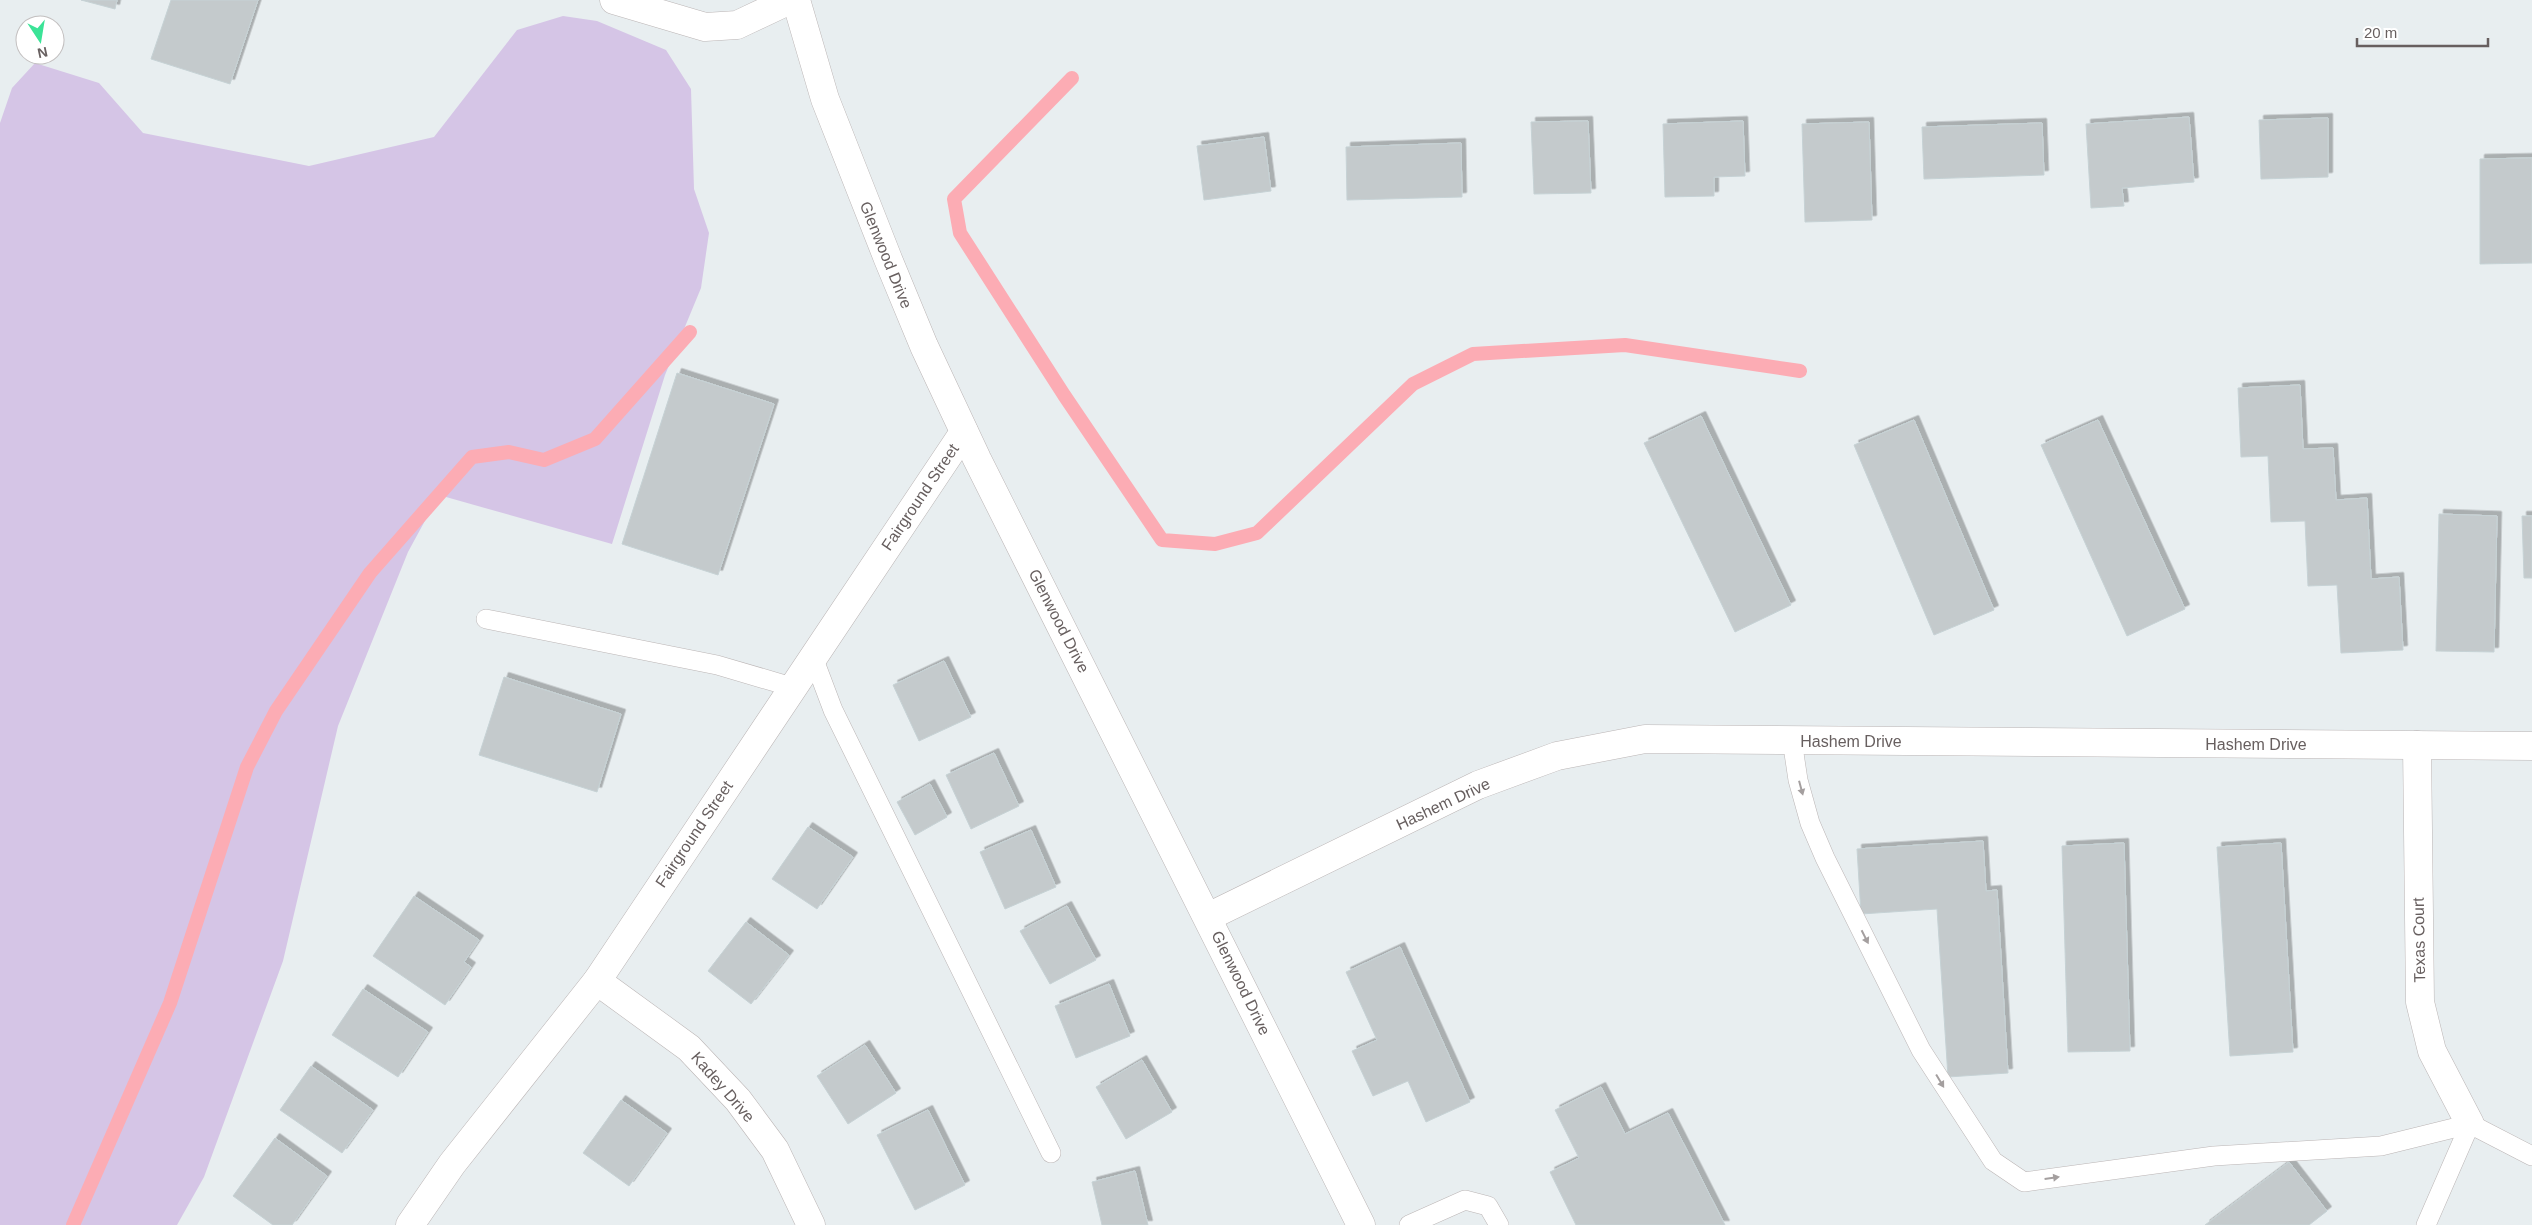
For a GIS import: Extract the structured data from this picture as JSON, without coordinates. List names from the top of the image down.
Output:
{
  "streets": {
    "street": [
      "Glenwood Drive",
      "Fairground Street",
      "Hashem Drive",
      "Texas Court",
      "Kadey Drive"
    ]
  },
  "crossings": [
    ["Glenwood Drive", "Fairground Street"],
    ["Glenwood Drive", "Hashem Drive"],
    ["Fairground Street", "Kadey Drive"],
    ["Hashem Drive", "Texas Court"]
  ],
  "scale_bar": "20 m",
  "north": "bottom"
}
